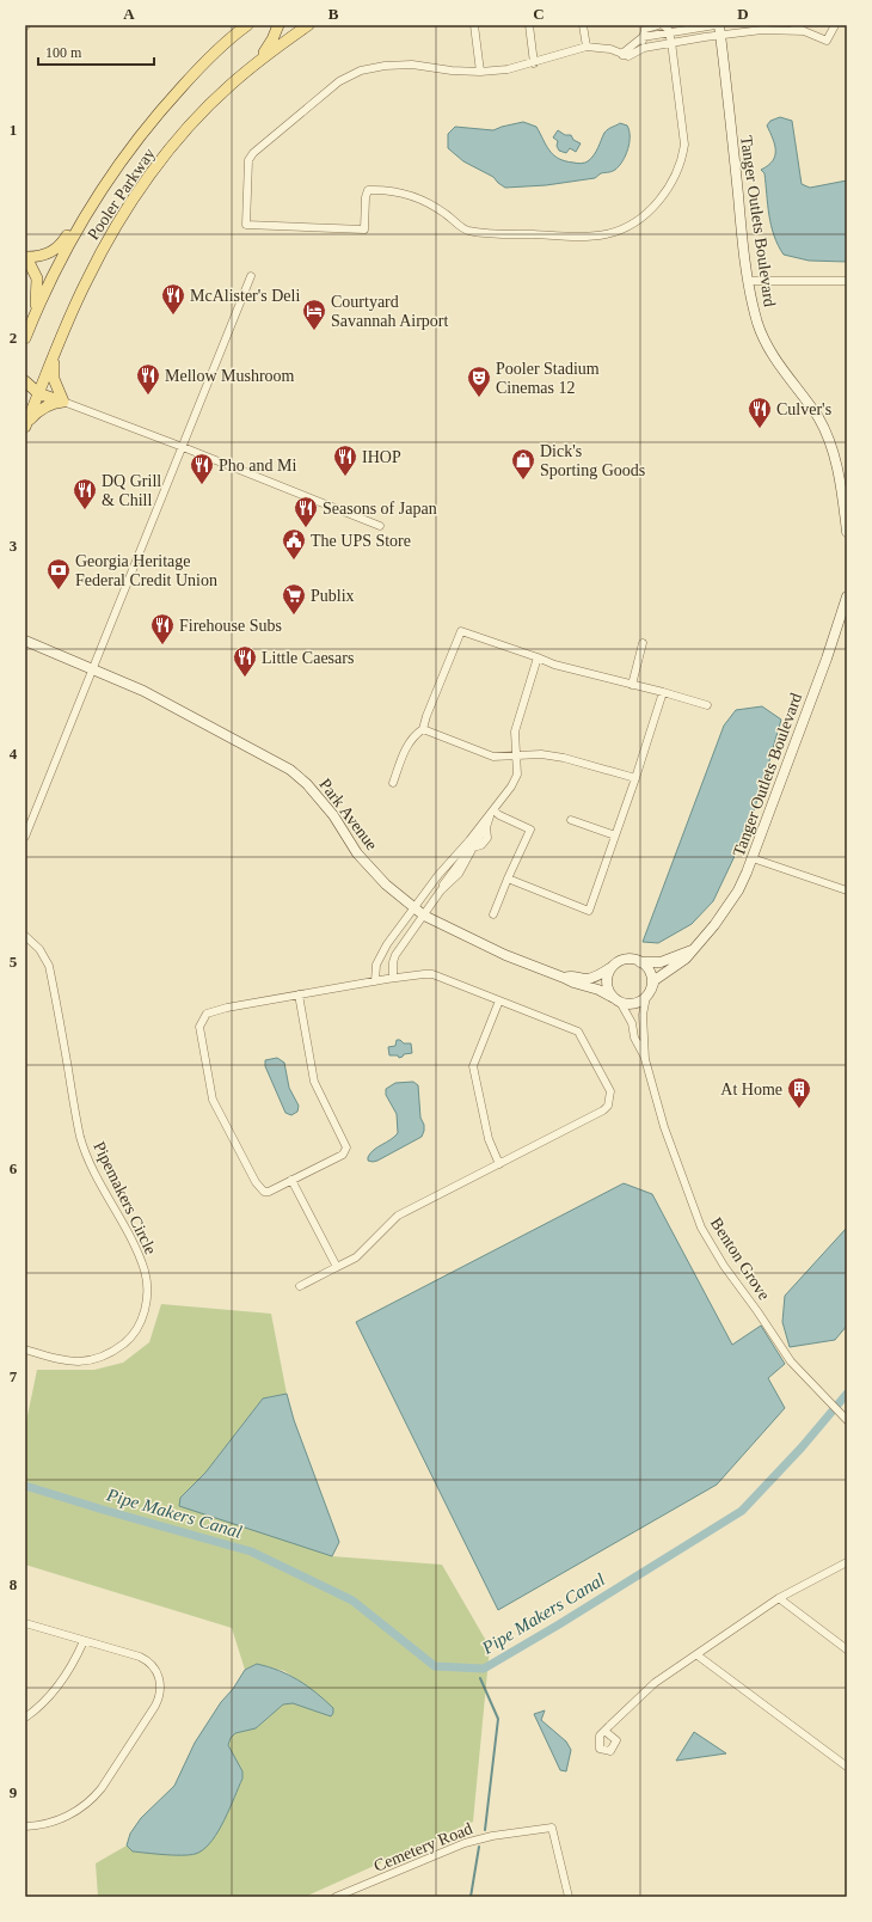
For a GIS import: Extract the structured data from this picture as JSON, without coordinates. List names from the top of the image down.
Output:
{
  "streets": {
    "main road": ["Pooler Parkway"],
    "street": [
      "Tanger Outlets Boulevard",
      "Park Avenue",
      "Pipemakers Circle",
      "Benton Grove",
      "Cemetery Road"
    ]
  },
  "crossings": [
    ["Tanger Outlets Boulevard", "Park Avenue"],
    ["Tanger Outlets Boulevard", "Benton Grove"],
    ["Park Avenue", "Benton Grove"]
  ],
  "water": ["Pipe Makers Canal"],
  "places": {
    "restaurant": [
      "McAlister's Deli",
      "Mellow Mushroom",
      "Culver's",
      "IHOP",
      "Pho and Mi",
      "DQ Grill & Chill",
      "Seasons of Japan",
      "Firehouse Subs",
      "Little Caesars"
    ],
    "hotel": ["Courtyard Savannah Airport"],
    "theatre": ["Pooler Stadium Cinemas 12"],
    "shop": ["Dick's Sporting Goods"],
    "public building": ["The UPS Store"],
    "bank": ["Georgia Heritage Federal Credit Union"],
    "supermarket": ["Publix"],
    "building": ["At Home"]
  },
  "scale_bar": "100 m",
  "grid": {
    "columns": [
      "A",
      "B",
      "C",
      "D"
    ],
    "rows": [
      "1",
      "2",
      "3",
      "4",
      "5",
      "6",
      "7",
      "8",
      "9"
    ]
  }
}
